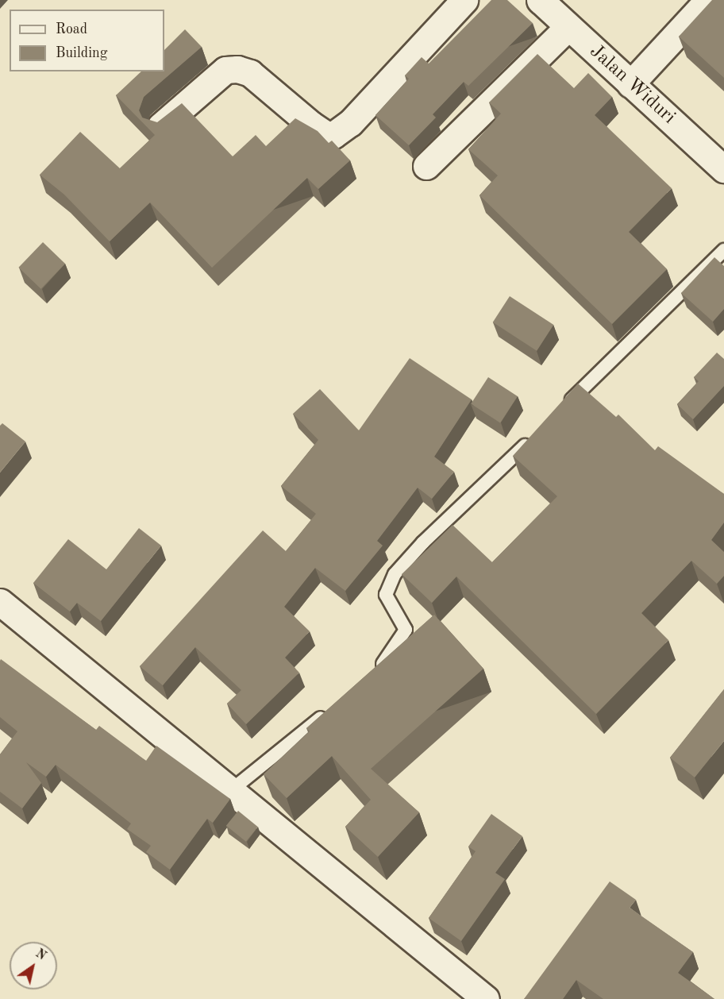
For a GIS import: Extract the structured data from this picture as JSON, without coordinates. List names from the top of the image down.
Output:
{
  "streets": {
    "street": ["Jalan Widuri"]
  },
  "legend": ["Road", "Building"],
  "north": "top right"
}
